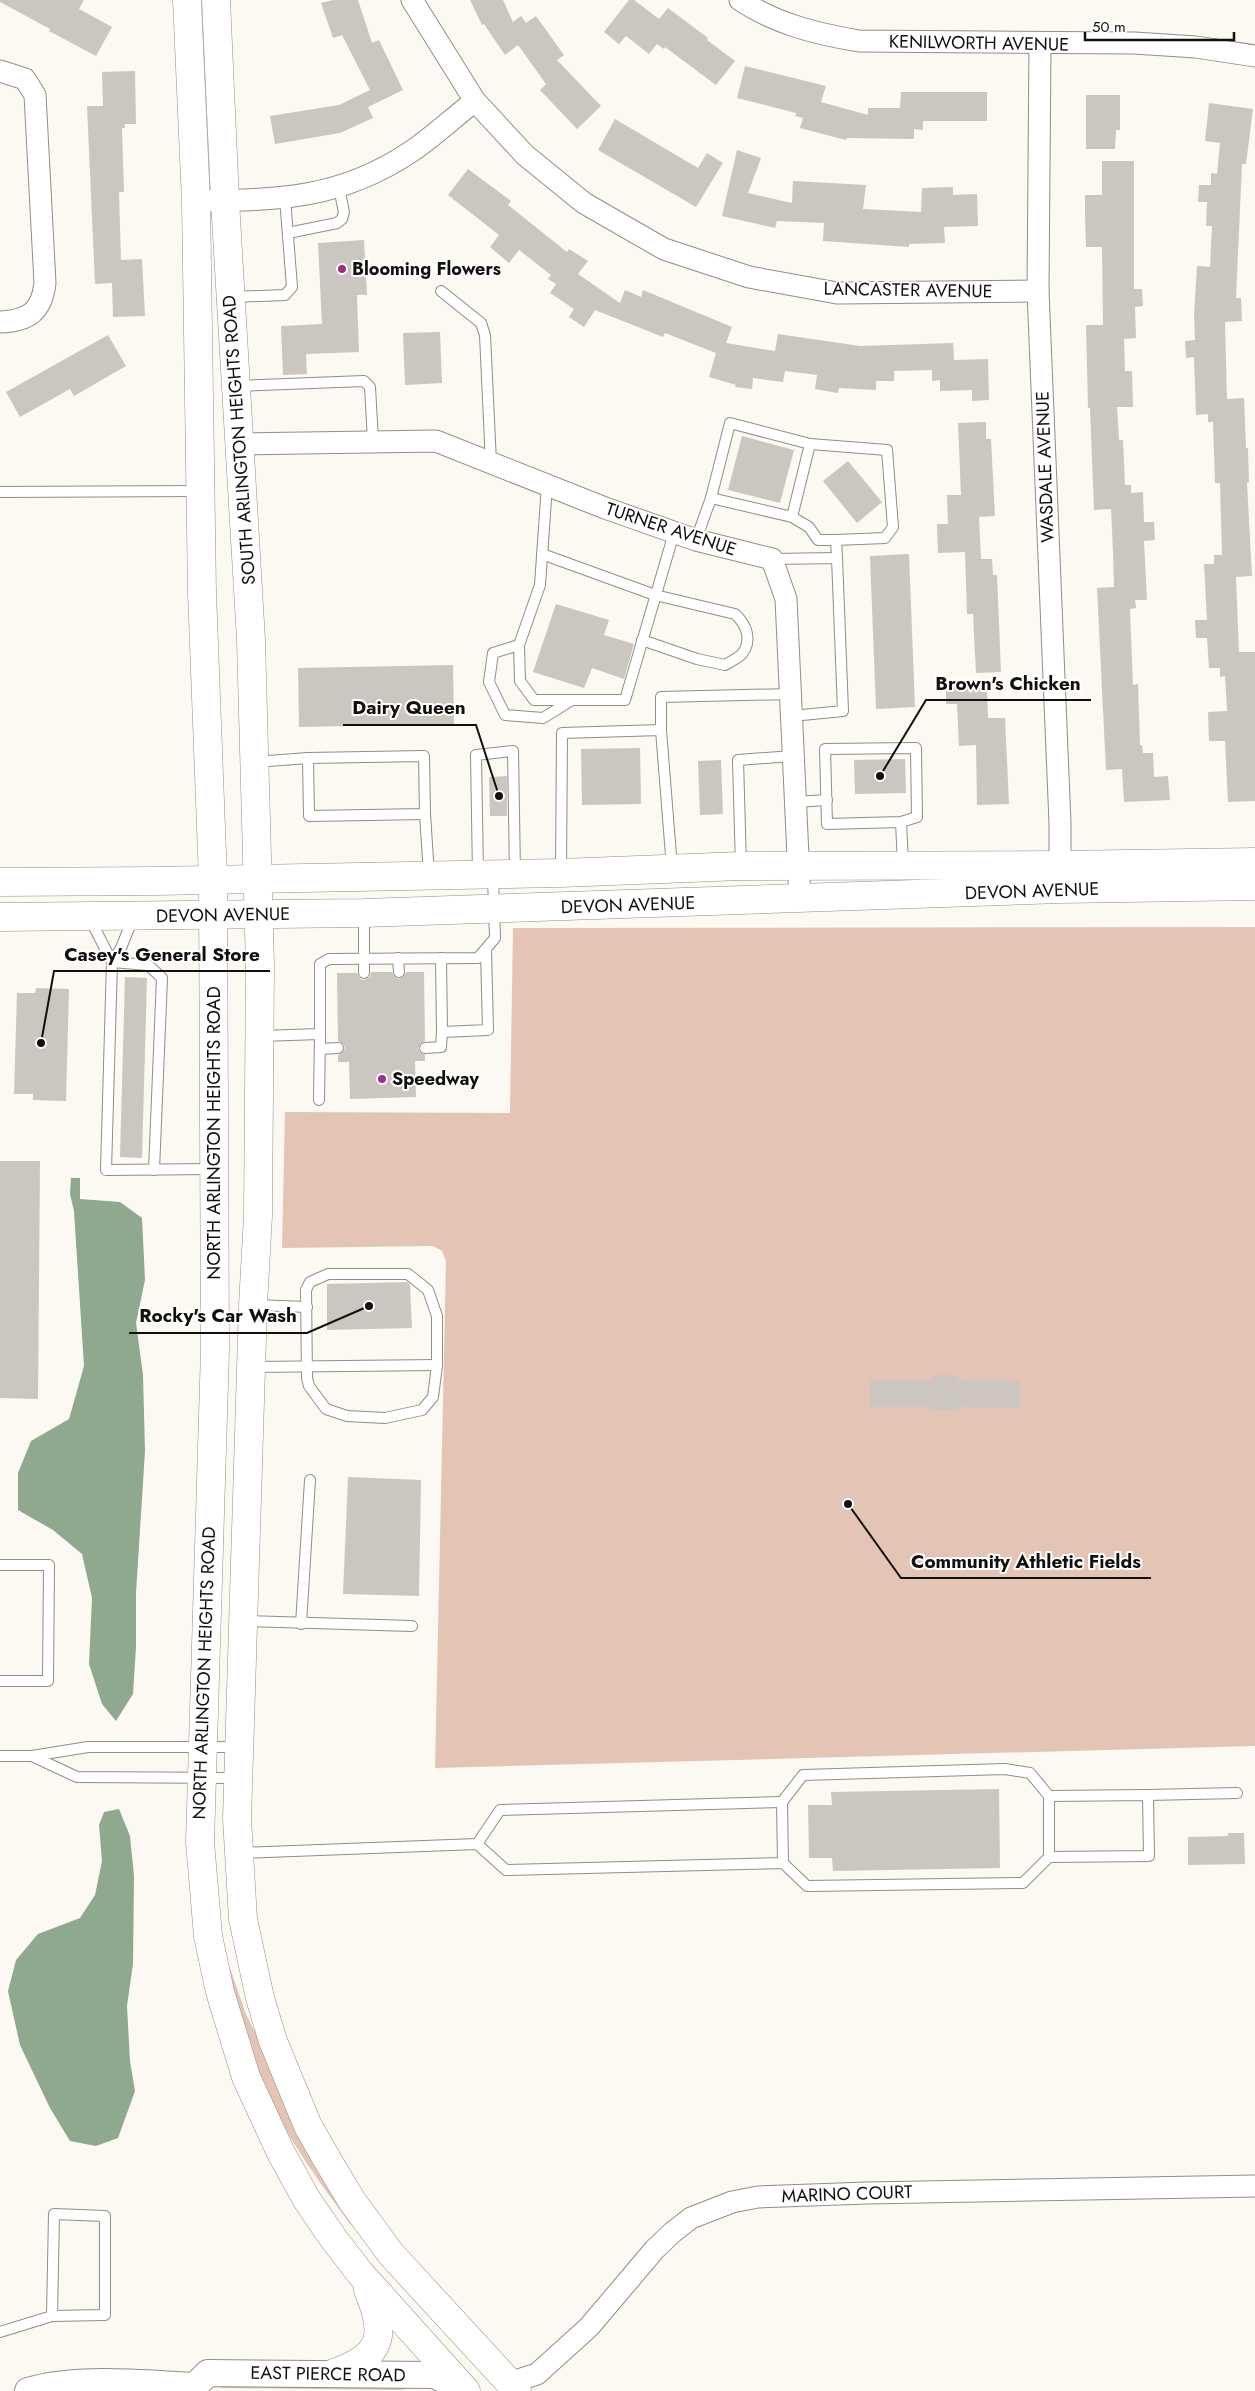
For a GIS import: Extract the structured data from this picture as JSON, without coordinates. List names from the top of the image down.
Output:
{
  "streets": {
    "main road": ["SOUTH ARLINGTON HEIGHTS ROAD", "DEVON AVENUE", "NORTH ARLINGTON HEIGHTS ROAD"],
    "street": [
      "KENILWORTH AVENUE",
      "LANCASTER AVENUE",
      "WASDALE AVENUE",
      "TURNER AVENUE",
      "MARINO COURT",
      "EAST PIERCE ROAD"
    ]
  },
  "crossings": [
    ["KENILWORTH AVENUE", "WASDALE AVENUE"],
    ["LANCASTER AVENUE", "WASDALE AVENUE"],
    ["SOUTH ARLINGTON HEIGHTS ROAD", "TURNER AVENUE"],
    ["SOUTH ARLINGTON HEIGHTS ROAD", "DEVON AVENUE"],
    ["SOUTH ARLINGTON HEIGHTS ROAD", "NORTH ARLINGTON HEIGHTS ROAD"],
    ["WASDALE AVENUE", "DEVON AVENUE"],
    ["DEVON AVENUE", "NORTH ARLINGTON HEIGHTS ROAD"],
    ["NORTH ARLINGTON HEIGHTS ROAD", "MARINO COURT"],
    ["NORTH ARLINGTON HEIGHTS ROAD", "EAST PIERCE ROAD"]
  ],
  "places": [
    "Blooming Flowers",
    "Brown's Chicken",
    "Dairy Queen",
    "Casey's General Store",
    "Speedway",
    "Rocky's Car Wash",
    "Community Athletic Fields"
  ],
  "scale_bar": "50 m"
}
